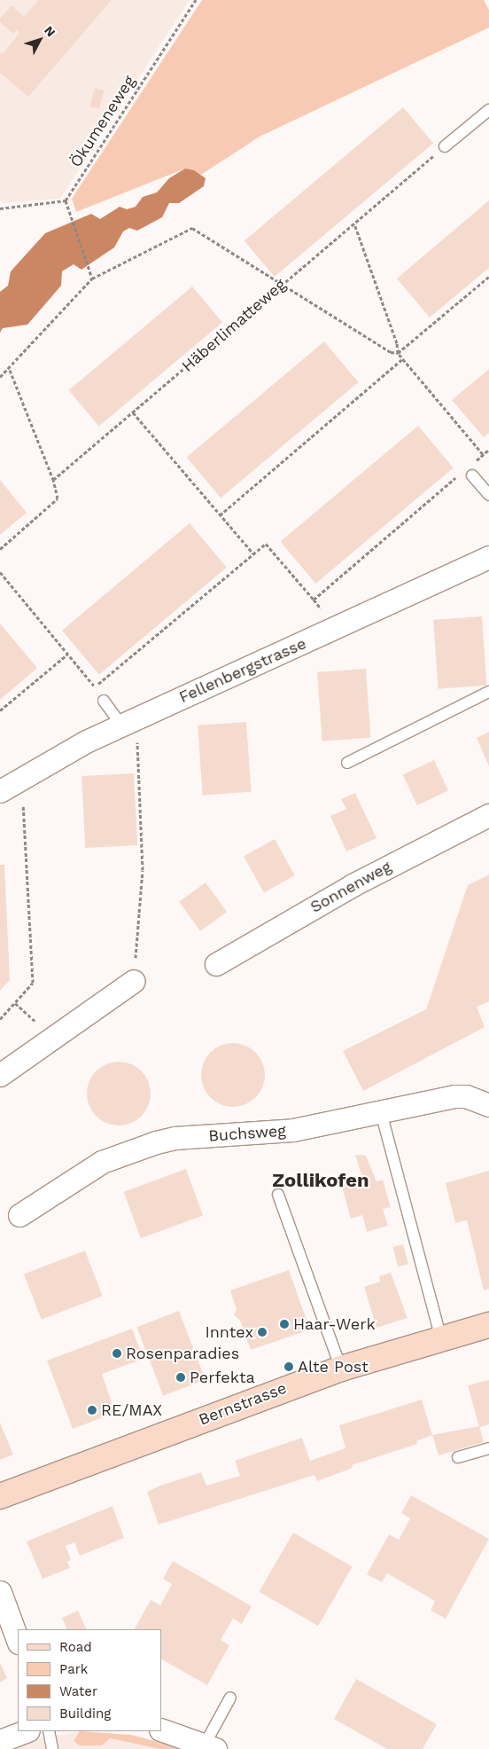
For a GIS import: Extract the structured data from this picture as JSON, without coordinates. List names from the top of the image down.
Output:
{
  "streets": {
    "main road": ["Bernstrasse"],
    "street": ["Fellenbergstrasse", "Sonnenweg", "Buchsweg"],
    "path": ["Ökumeneweg", "Häberlimatteweg"]
  },
  "districts": ["Zollikofen"],
  "places": [
    "Haar-Werk",
    "Inntex",
    "Rosenparadies",
    "Alte Post",
    "Perfekta",
    "RE/MAX"
  ],
  "legend": [
    "Road",
    "Park",
    "Water",
    "Building"
  ],
  "north": "top right"
}
